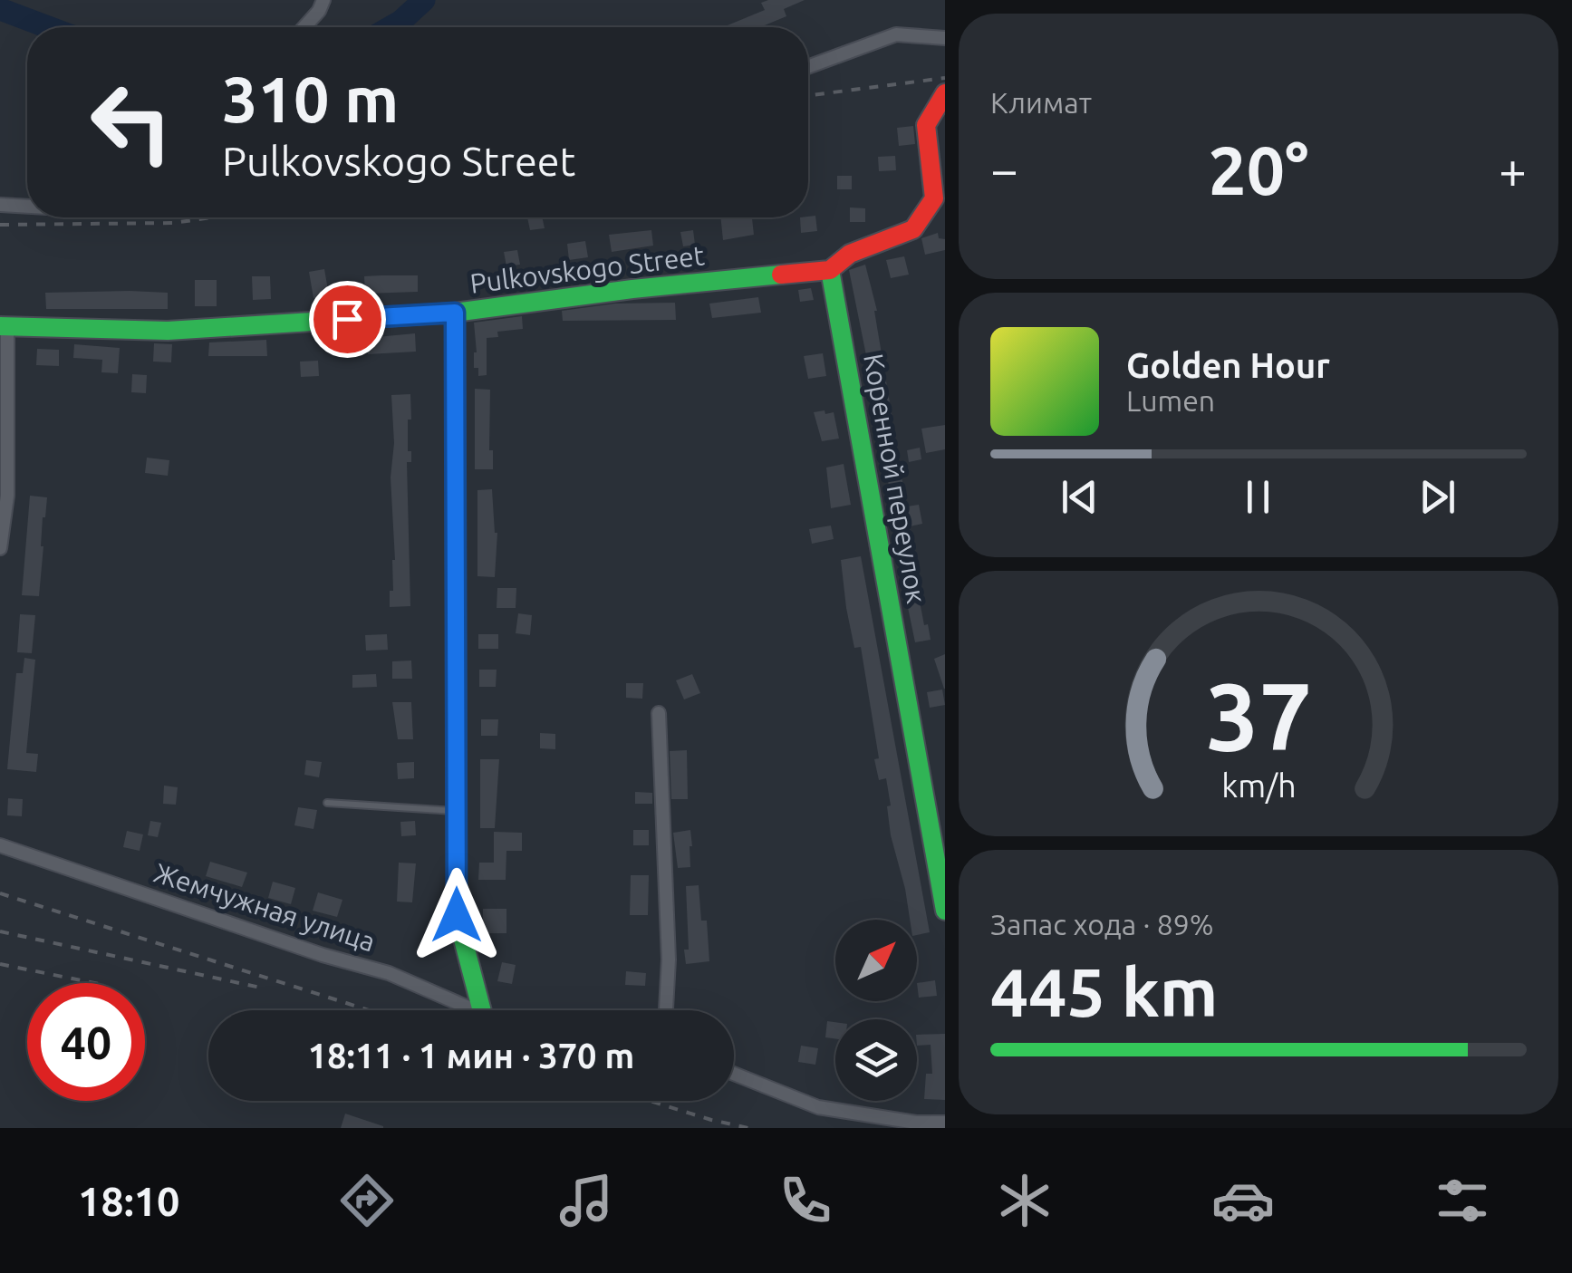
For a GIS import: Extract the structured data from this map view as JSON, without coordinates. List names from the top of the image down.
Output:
{
  "streets": {
    "street": ["Pulkovskogo Street", "Коренной переулок", "Жемчужная улица"]
  },
  "crossings": [
    ["Pulkovskogo Street", "Коренной переулок"]
  ],
  "north": "top right",
  "page": {
    "tile": [
      "Климат",
      ["Запас хода · 89%", "445 km"]
    ],
    "turn": ["310 m", "Pulkovskogo Street"],
    "heat": ["−", "20°", "+"],
    "song": ["Golden Hour", "Lumen"],
    "limit": "40",
    "trip": "18:11 · 1 мин · 370 m",
    "tabs": "18:10",
    "gauge": ["37", "km/h"]
  }
}
